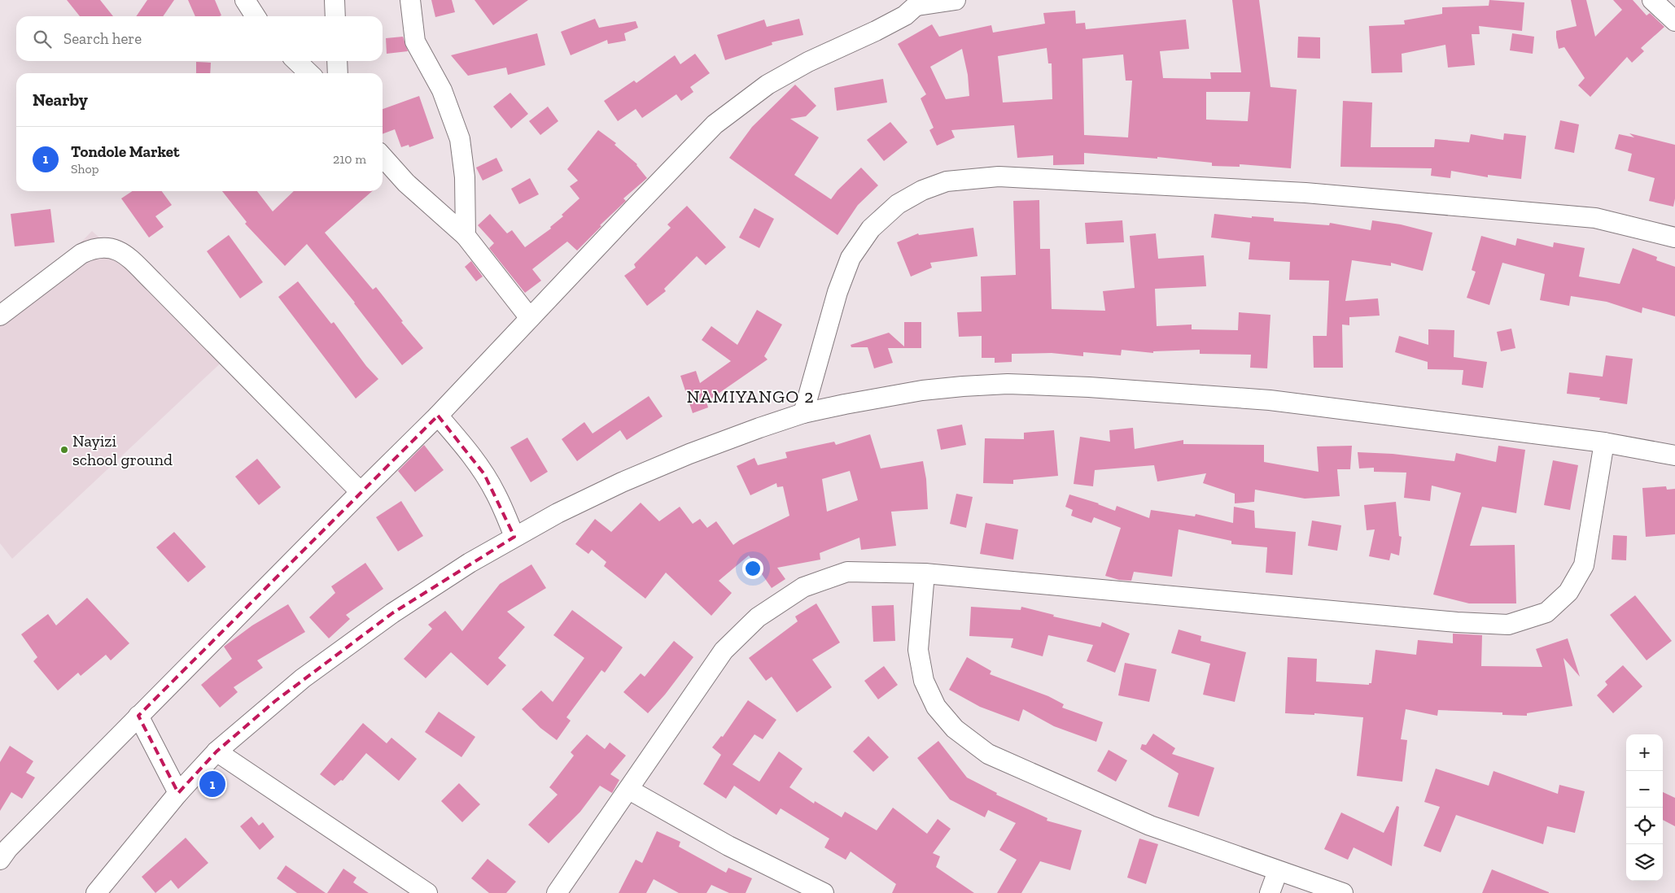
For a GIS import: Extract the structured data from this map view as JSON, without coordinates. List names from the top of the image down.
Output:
{
  "districts": ["NAMIYANGO 2"],
  "places": ["Nayizi school ground"],
  "page": {
    "search": "Search here",
    "heading": "Nearby",
    "list": [
      {
        "mark": "1",
        "name": "Tondole Market",
        "note": "Shop",
        "value": "210 m"
      }
    ],
    "map_buttons": ["+", "−"],
    "pins": "1"
  }
}
